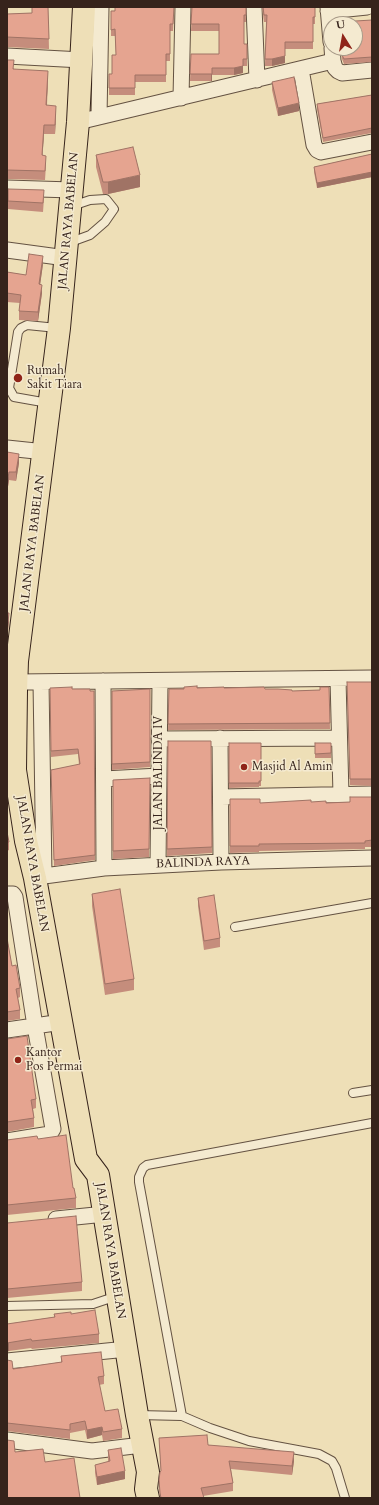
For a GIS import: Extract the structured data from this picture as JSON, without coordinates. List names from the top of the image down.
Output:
{
  "streets": {
    "main road": ["JALAN RAYA BABELAN"],
    "street": ["JALAN BALINDA IV", "BALINDA RAYA"]
  },
  "crossings": [
    ["JALAN RAYA BABELAN", "BALINDA RAYA"],
    ["JALAN BALINDA IV", "BALINDA RAYA"]
  ],
  "places": ["Rumah Sakit Tiara", "Masjid Al Amin", "Kantor Pos Permai"],
  "north": "top"
}
